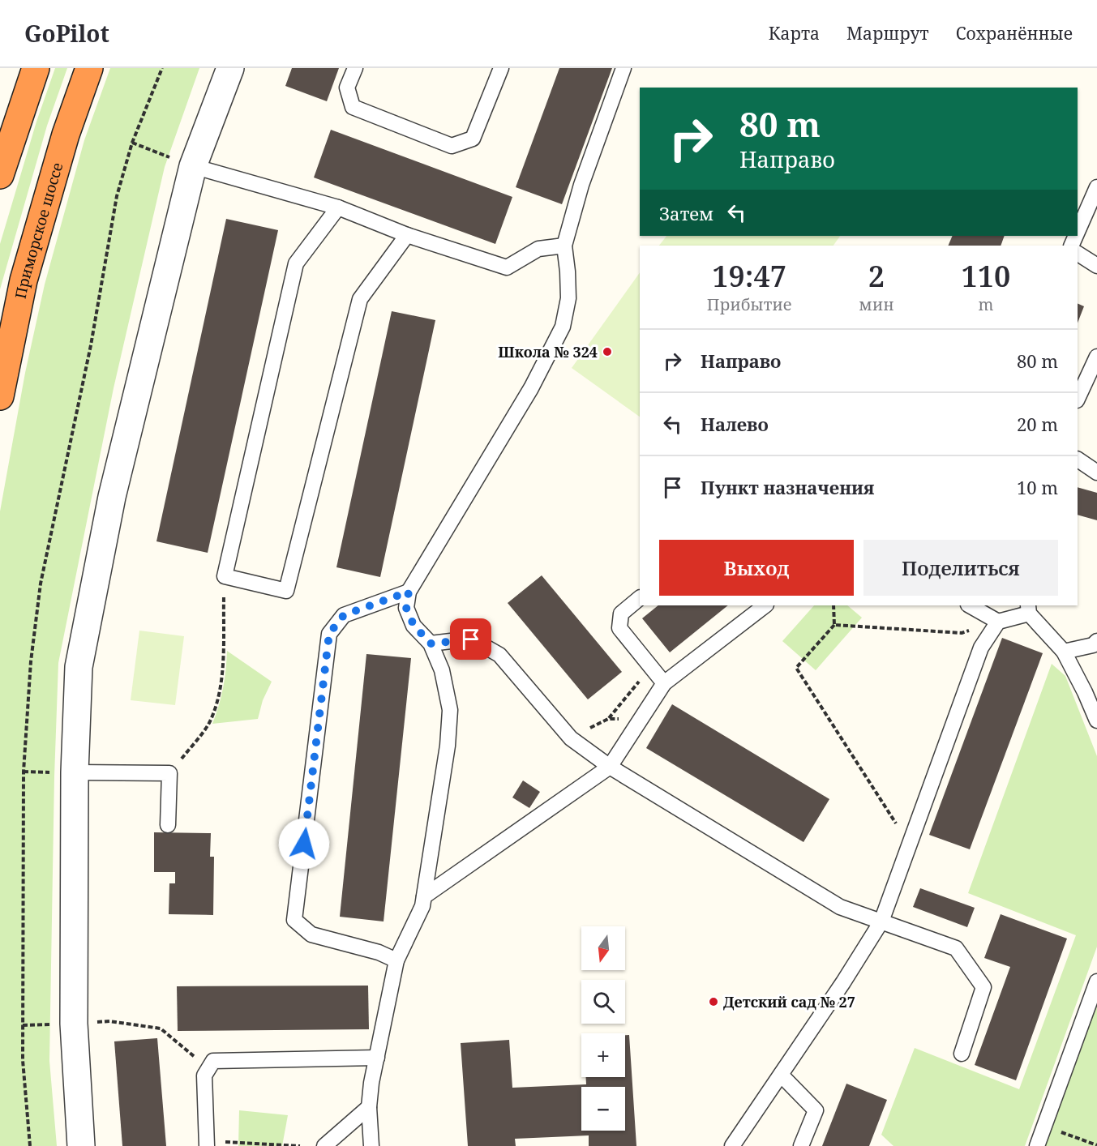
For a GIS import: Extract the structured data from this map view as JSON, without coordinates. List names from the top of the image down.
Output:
{
  "streets": {
    "highway": ["Приморское шоссе"]
  },
  "places": ["Школа № 324", "Детский сад № 27"],
  "north": "bottom",
  "page": {
    "header": "GoPilot",
    "nav": ["Карта", "Маршрут", "Сохранённые"],
    "turn": ["80 m", "Направо"],
    "then": "Затем",
    "eta": [
      "19:47",
      "Прибытие",
      "2",
      "мин",
      "110",
      "m"
    ],
    "list": [
      {
        "name": "Направо",
        "value": "80 m"
      },
      {
        "name": "Налево",
        "value": "20 m"
      },
      {
        "name": "Пункт назначения",
        "value": "10 m"
      }
    ],
    "buttons": ["Выход", "Поделиться"],
    "map_buttons": ["+", "−"]
  }
}
